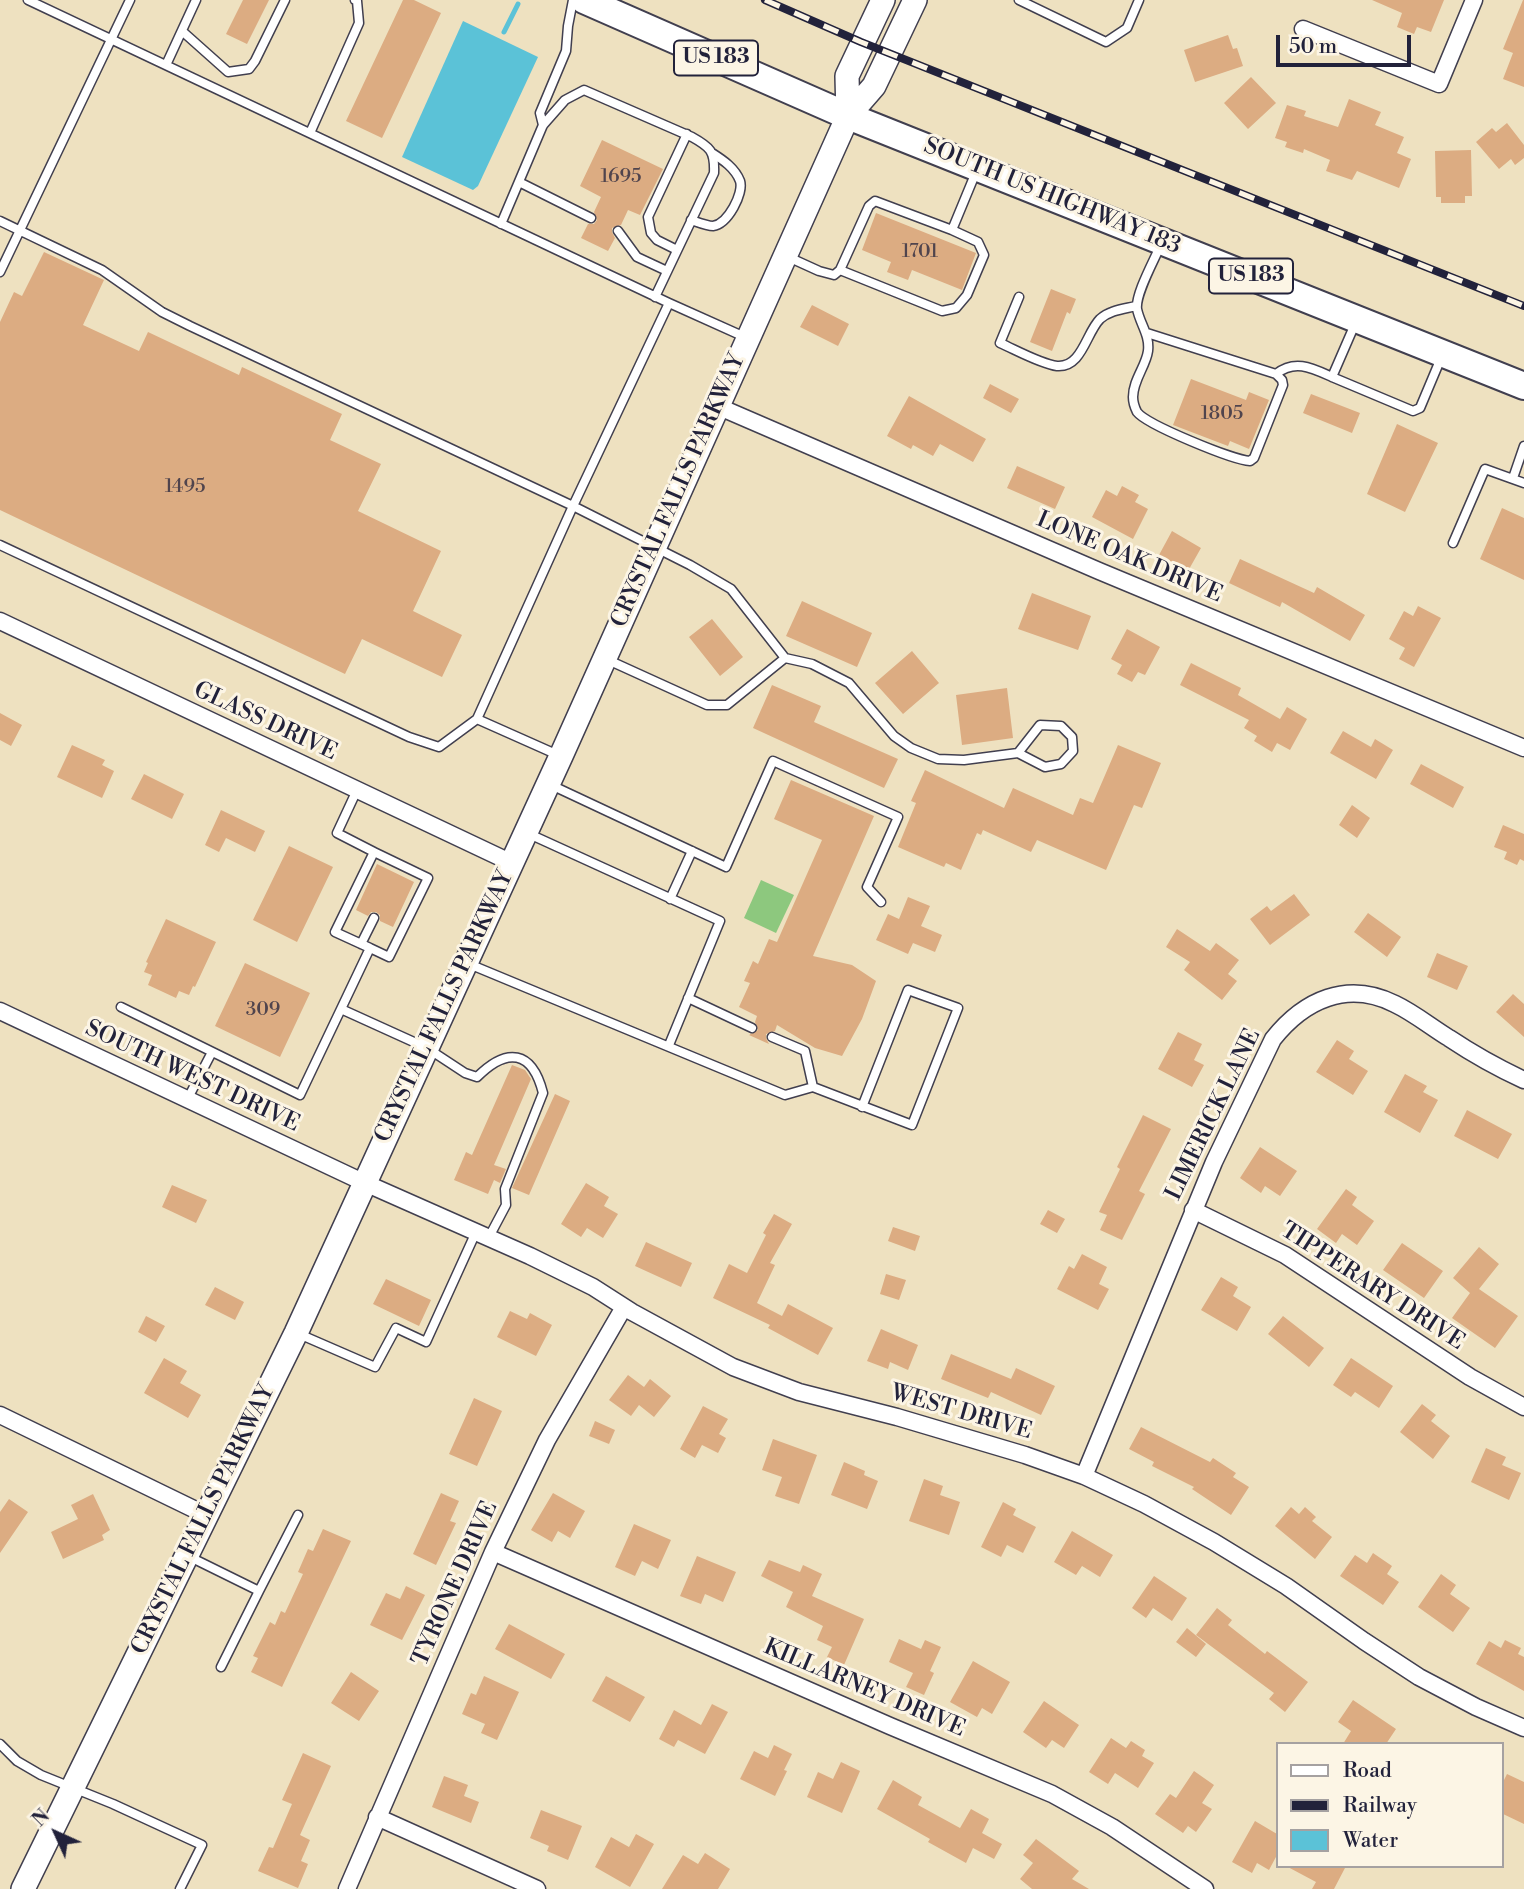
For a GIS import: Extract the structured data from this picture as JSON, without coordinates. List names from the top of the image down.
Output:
{
  "streets": {
    "main road": ["US 183", "SOUTH US HIGHWAY 183", "CRYSTAL FALLS PARKWAY"],
    "street": [
      "LONE OAK DRIVE",
      "GLASS DRIVE",
      "SOUTH WEST DRIVE",
      "LIMERICK LANE",
      "TIPPERARY DRIVE",
      "WEST DRIVE",
      "TYRONE DRIVE",
      "KILLARNEY DRIVE"
    ]
  },
  "crossings": [
    ["SOUTH US HIGHWAY 183", "CRYSTAL FALLS PARKWAY"],
    ["CRYSTAL FALLS PARKWAY", "LONE OAK DRIVE"],
    ["CRYSTAL FALLS PARKWAY", "GLASS DRIVE"],
    ["CRYSTAL FALLS PARKWAY", "SOUTH WEST DRIVE"],
    ["CRYSTAL FALLS PARKWAY", "WEST DRIVE"],
    ["SOUTH WEST DRIVE", "WEST DRIVE"],
    ["LIMERICK LANE", "TIPPERARY DRIVE"],
    ["LIMERICK LANE", "WEST DRIVE"],
    ["WEST DRIVE", "TYRONE DRIVE"],
    ["TYRONE DRIVE", "KILLARNEY DRIVE"]
  ],
  "house_numbers": [
    "1695",
    "1701",
    "1805",
    "1495",
    "309"
  ],
  "legend": ["Road", "Railway", "Water"],
  "scale_bar": "50 m",
  "north": "top left"
}
